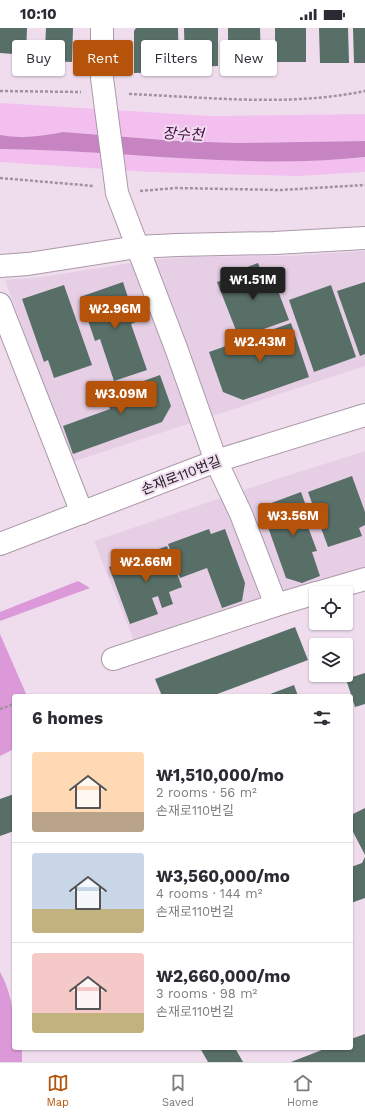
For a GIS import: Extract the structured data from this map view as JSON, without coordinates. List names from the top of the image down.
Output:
{
  "streets": {
    "street": ["손재로110번길"]
  },
  "water": ["장수천"],
  "page": {
    "status": "10:10",
    "chip": [
      "Buy",
      "Rent",
      "Filters",
      "New"
    ],
    "price": [
      "₩1.51M",
      "₩2.96M",
      "₩2.43M",
      "₩3.09M",
      "₩3.56M",
      "₩2.66M"
    ],
    "heading": "6 homes",
    "list": [
      {
        "name": "₩1,510,000/mo",
        "note": "2 rooms · 56 m² · 손재로110번길"
      },
      {
        "name": "₩3,560,000/mo",
        "note": "4 rooms · 144 m² · 손재로110번길"
      },
      {
        "name": "₩2,660,000/mo",
        "note": "3 rooms · 98 m² · 손재로110번길"
      }
    ],
    "tabs": ["Map", "Saved", "Home"]
  }
}
